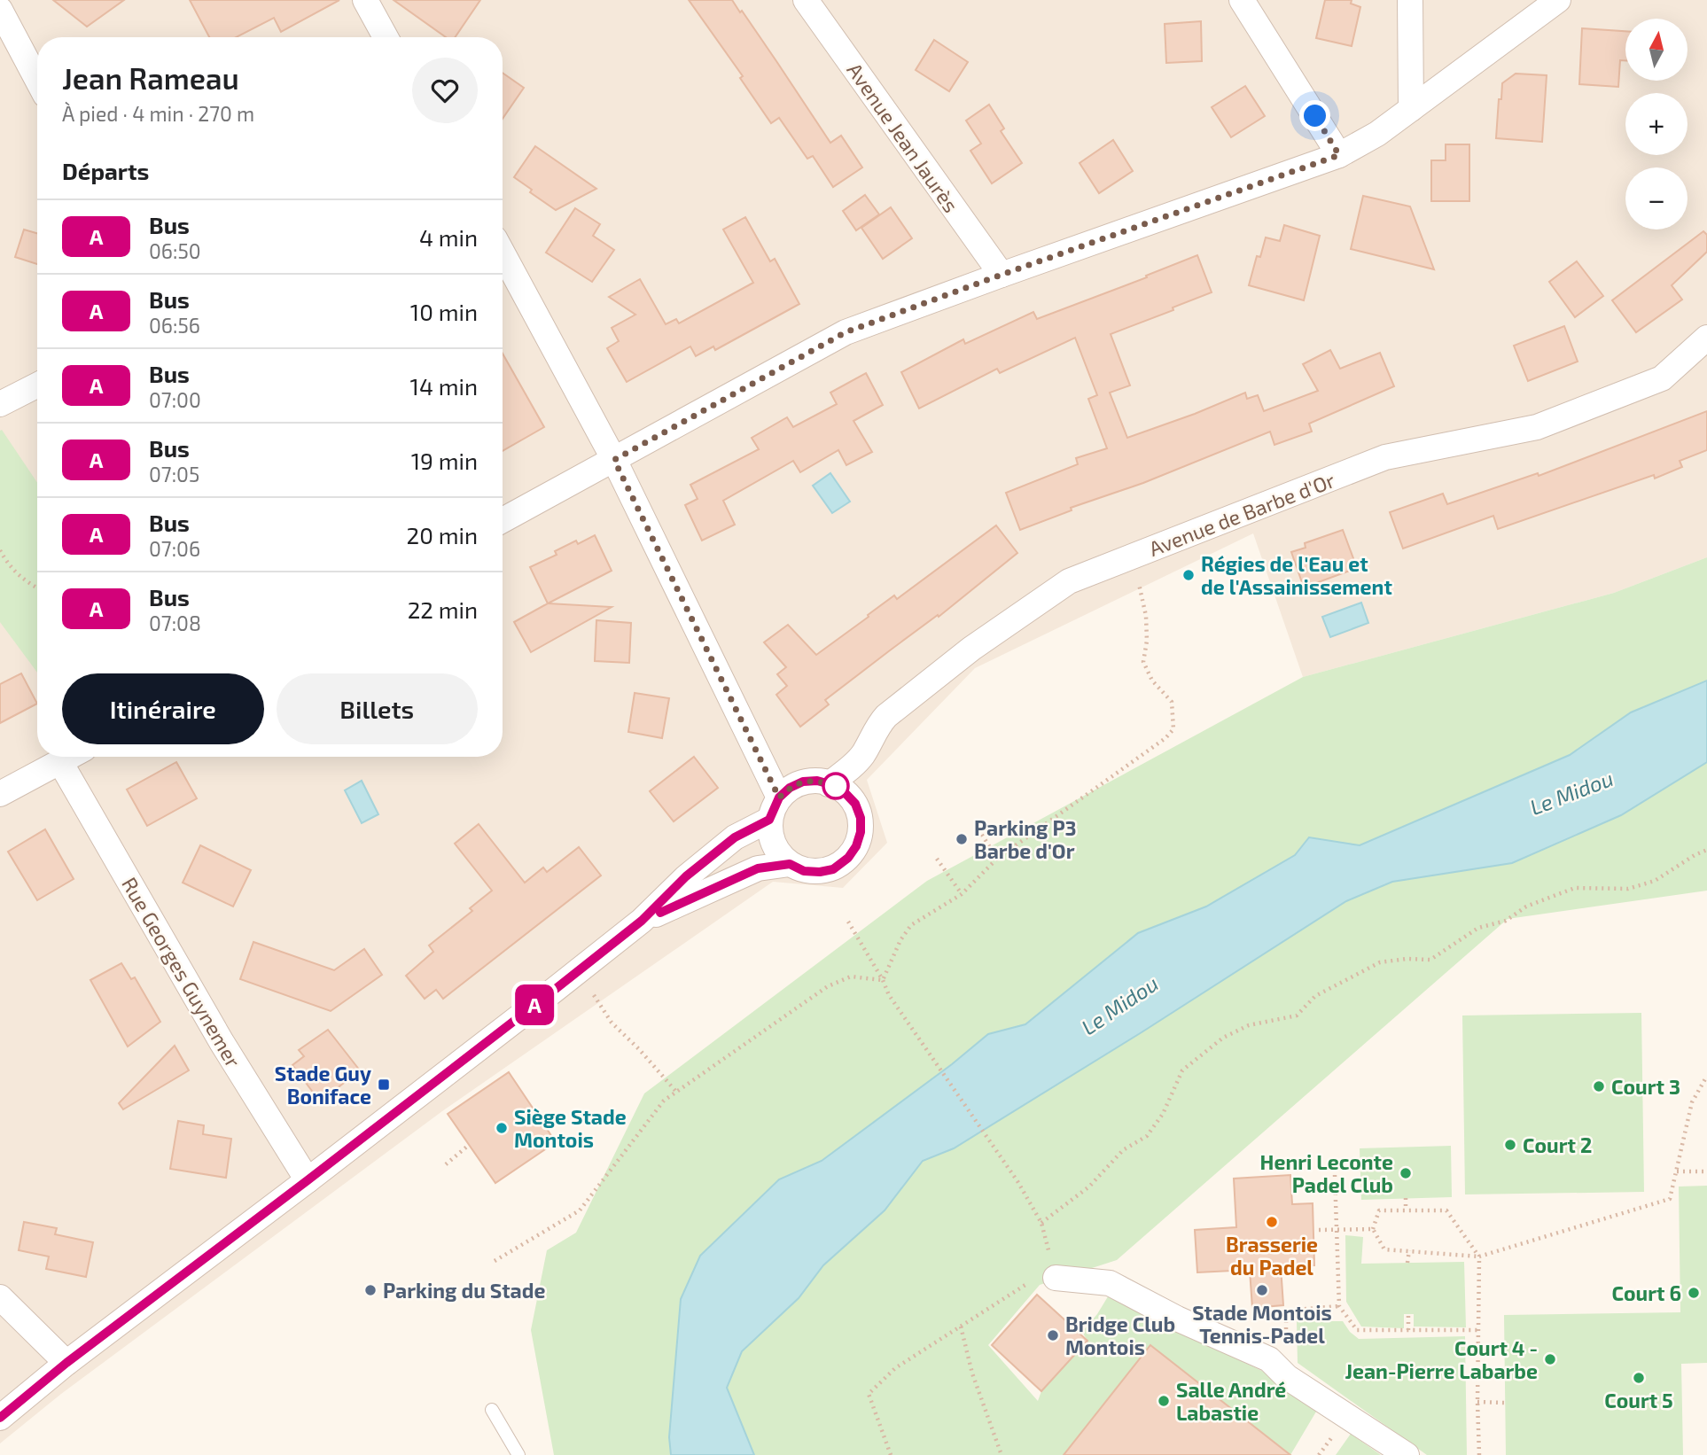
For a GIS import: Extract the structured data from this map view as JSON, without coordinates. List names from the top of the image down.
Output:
{
  "streets": {
    "street": ["Avenue Jean Jaurès", "Avenue de Barbe d'Or", "Rue Georges Guynemer"]
  },
  "water": ["Le Midou"],
  "places": {
    "other": [
      "Régies de l'Eau et de l'Assainissement",
      "Parking P3 Barbe d'Or",
      "Court 3",
      "Siège Stade Montois",
      "Court 2",
      "Henri Leconte Padel Club",
      "Brasserie du Padel",
      "Parking du Stade",
      "Stade Montois Tennis-Padel",
      "Court 6",
      "Bridge Club Montois",
      "Court 4 - Jean-Pierre Labarbe",
      "Court 5",
      "Salle André Labastie"
    ],
    "transit": ["Stade Guy Boniface"]
  },
  "lines": ["bus line A"],
  "north": "top",
  "page": {
    "on_map": "A",
    "map_buttons": ["+", "−"],
    "heading": [
      ["Jean Rameau", "À pied · 4 min · 270 m"],
      "Départs"
    ],
    "list": [
      {
        "mark": "A",
        "name": "Bus",
        "note": "06:50",
        "value": "4 min"
      },
      {
        "mark": "A",
        "name": "Bus",
        "note": "06:56",
        "value": "10 min"
      },
      {
        "mark": "A",
        "name": "Bus",
        "note": "07:00",
        "value": "14 min"
      },
      {
        "mark": "A",
        "name": "Bus",
        "note": "07:05",
        "value": "19 min"
      },
      {
        "mark": "A",
        "name": "Bus",
        "note": "07:06",
        "value": "20 min"
      },
      {
        "mark": "A",
        "name": "Bus",
        "note": "07:08",
        "value": "22 min"
      }
    ],
    "buttons": ["Itinéraire", "Billets"]
  }
}
